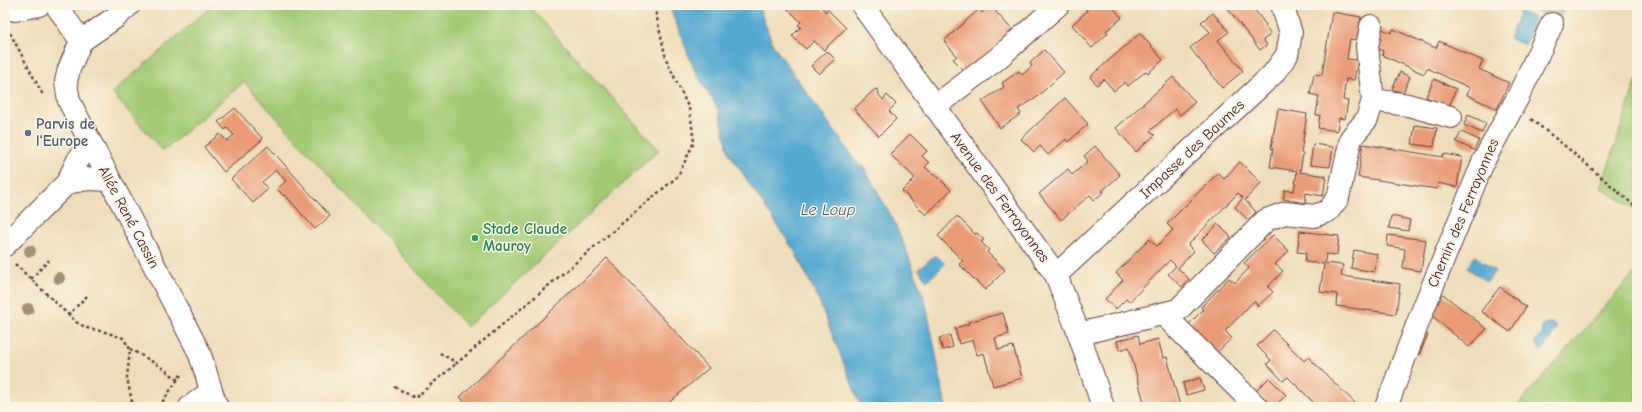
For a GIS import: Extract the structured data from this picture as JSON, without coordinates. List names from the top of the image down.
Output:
{
  "streets": {
    "street": [
      "Impasse des Baumes",
      "Avenue des Ferrayonnes",
      "Chemin des Ferrayonnes",
      "Allée René Cassin"
    ]
  },
  "crossings": [
    ["Impasse des Baumes", "Avenue des Ferrayonnes"]
  ],
  "water": ["Le Loup"],
  "places": ["Parvis de l'Europe", "Stade Claude Mauroy"]
}
